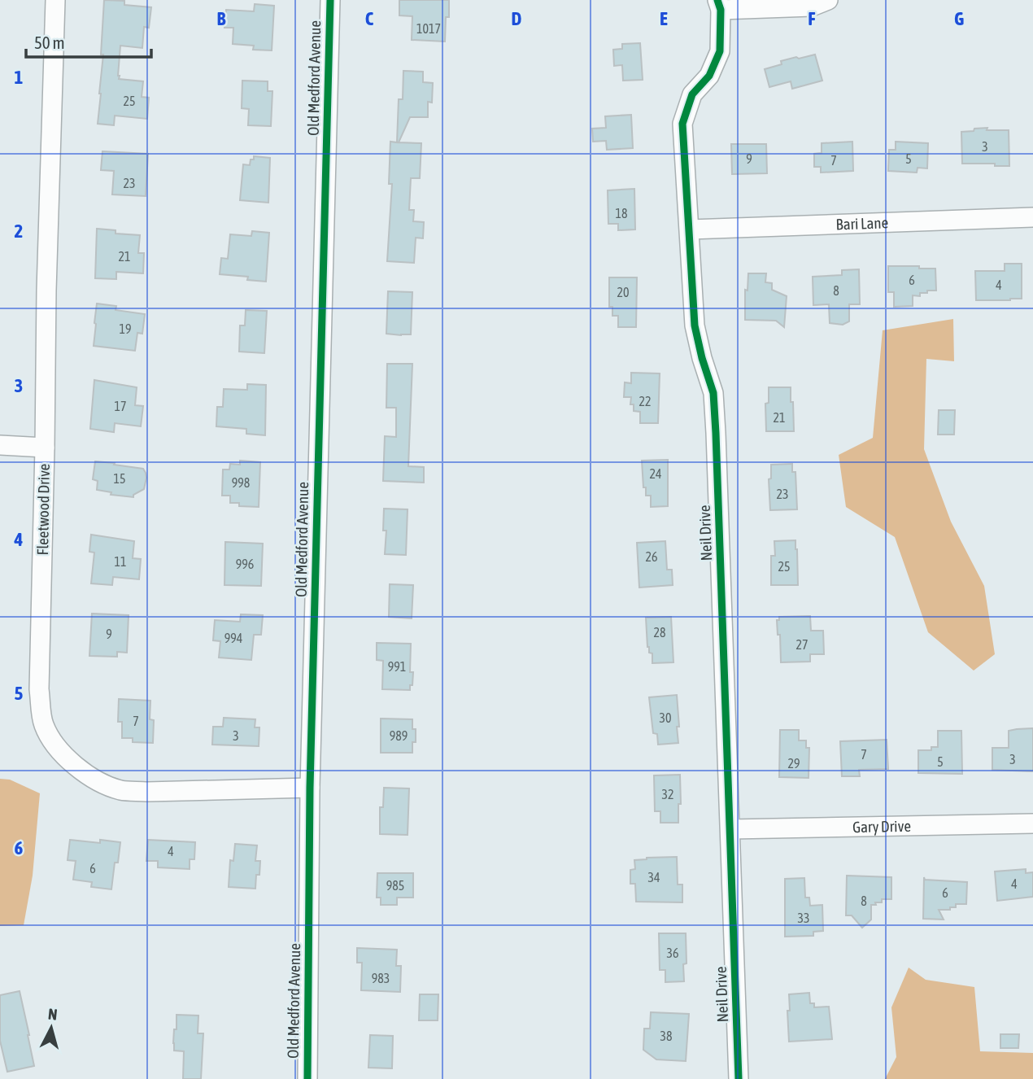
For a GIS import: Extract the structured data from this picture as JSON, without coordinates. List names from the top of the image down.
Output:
{
  "streets": {
    "street": [
      "Old Medford Avenue",
      "Bari Lane",
      "Fleetwood Drive",
      "Neil Drive",
      "Gary Drive"
    ]
  },
  "crossings": [
    ["Old Medford Avenue", "Fleetwood Drive"],
    ["Bari Lane", "Neil Drive"],
    ["Neil Drive", "Gary Drive"]
  ],
  "house_numbers": [
    "1017",
    "25",
    "3",
    "9",
    "5",
    "7",
    "23",
    "18",
    "21",
    "6",
    "4",
    "8",
    "20",
    "19",
    "22",
    "17",
    "21",
    "24",
    "15",
    "998",
    "23",
    "26",
    "11",
    "996",
    "25",
    "28",
    "9",
    "994",
    "27",
    "991",
    "30",
    "7",
    "3",
    "989",
    "7",
    "3",
    "5",
    "29",
    "32",
    "4",
    "6",
    "34",
    "4",
    "985",
    "6",
    "8",
    "33",
    "36",
    "983",
    "38"
  ],
  "scale_bar": "50 m",
  "north": "top",
  "grid": {
    "columns": [
      "B",
      "C",
      "D",
      "E",
      "F",
      "G"
    ],
    "rows": [
      "1",
      "2",
      "3",
      "4",
      "5",
      "6"
    ]
  }
}
